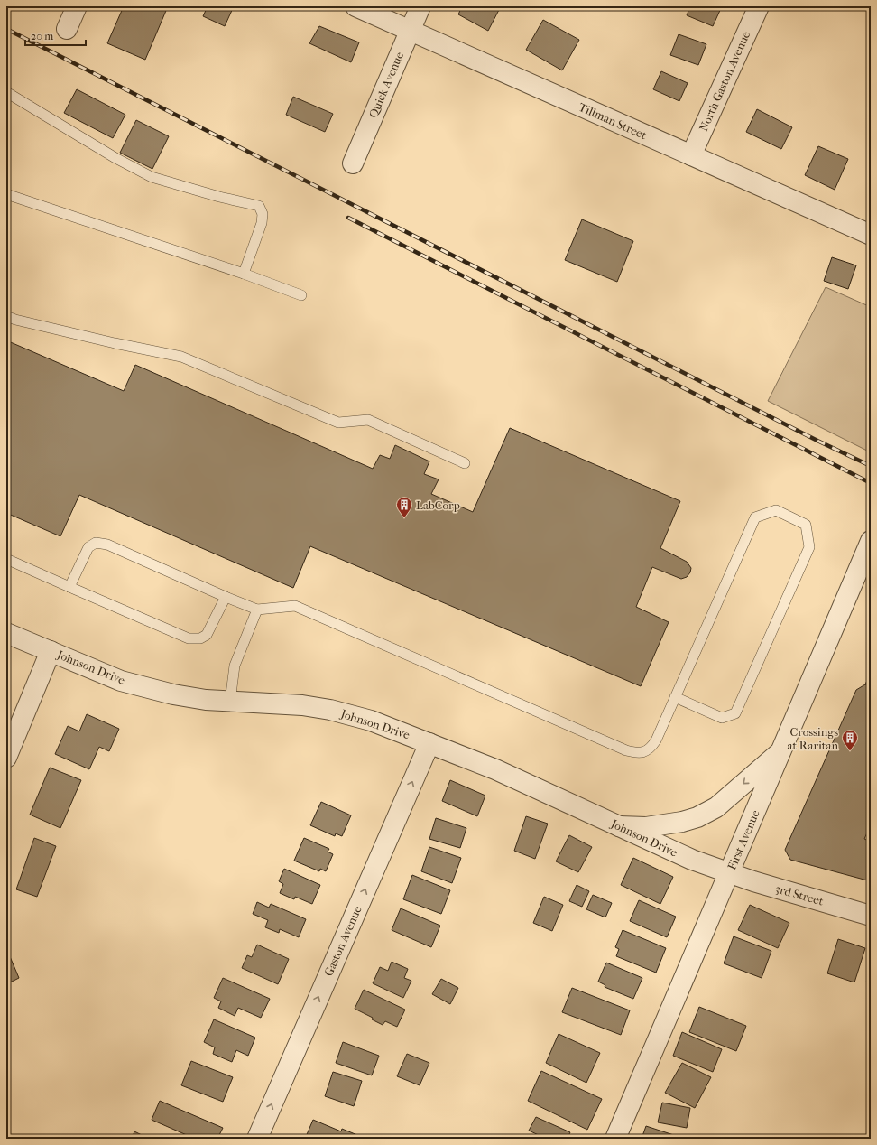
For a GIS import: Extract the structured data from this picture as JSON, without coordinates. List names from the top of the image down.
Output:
{
  "streets": {
    "street": [
      "North Gaston Avenue",
      "Quick Avenue",
      "Tillman Street",
      "Johnson Drive",
      "First Avenue",
      "3rd Street",
      "Gaston Avenue"
    ]
  },
  "crossings": [
    ["North Gaston Avenue", "Tillman Street"],
    ["Quick Avenue", "Tillman Street"],
    ["Johnson Drive", "First Avenue"],
    ["Johnson Drive", "3rd Street"],
    ["Johnson Drive", "Gaston Avenue"],
    ["First Avenue", "3rd Street"]
  ],
  "one_way": ["Gaston Avenue"],
  "places": {
    "building": ["LabCorp", "Crossings at Raritan"]
  },
  "scale_bar": "20 m"
}
